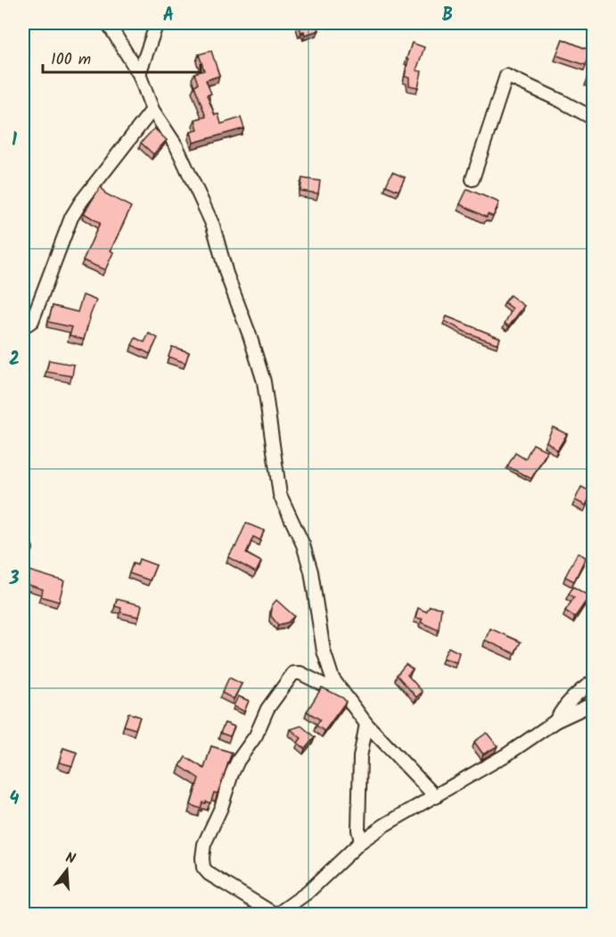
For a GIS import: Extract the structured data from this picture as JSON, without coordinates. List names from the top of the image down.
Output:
{
  "scale_bar": "100 m",
  "north": "top",
  "grid": {
    "columns": ["A", "B"],
    "rows": [
      "1",
      "2",
      "3",
      "4"
    ]
  }
}
